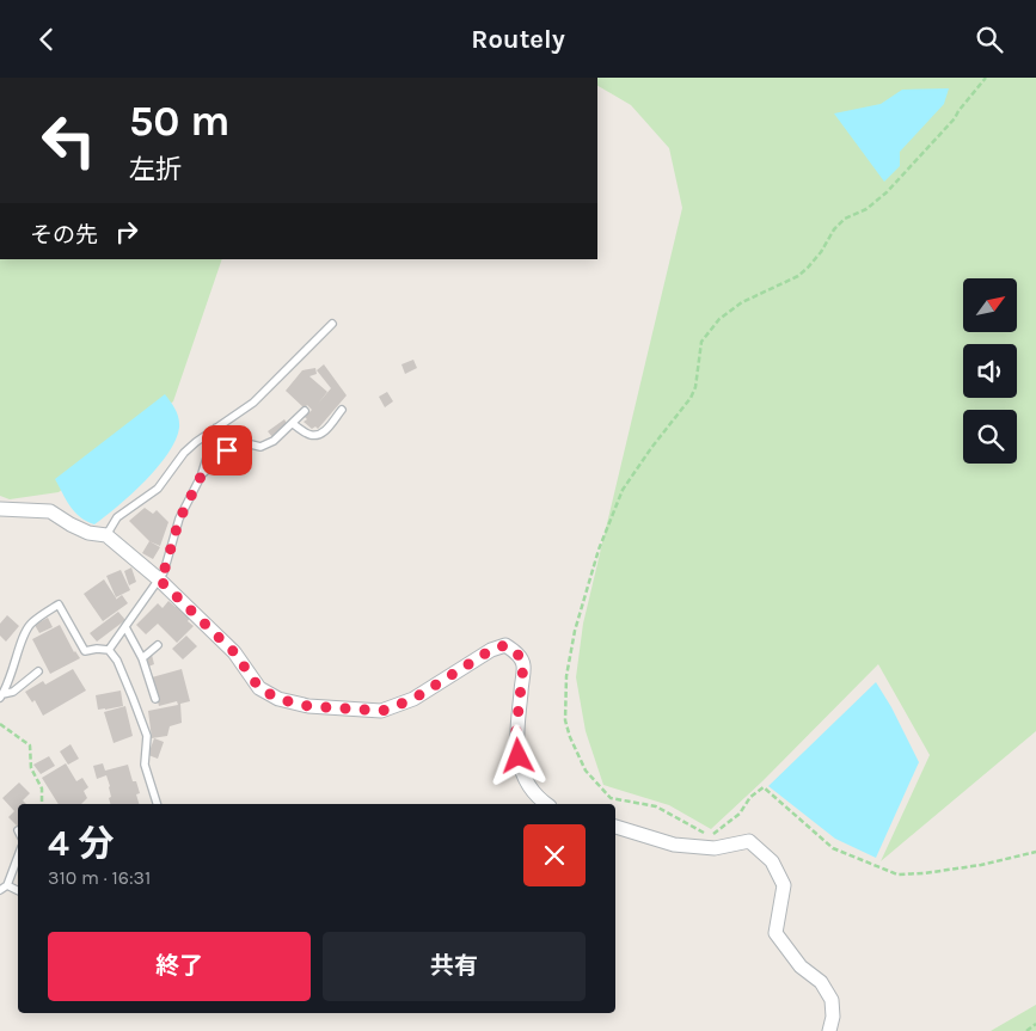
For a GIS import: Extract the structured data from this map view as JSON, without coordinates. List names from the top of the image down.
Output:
{
  "north": "top right",
  "page": {
    "header": "Routely",
    "turn": ["50 m", "左折"],
    "then": "その先",
    "heading": ["4 分", "310 m · 16:31"],
    "buttons": ["終了", "共有"]
  }
}
